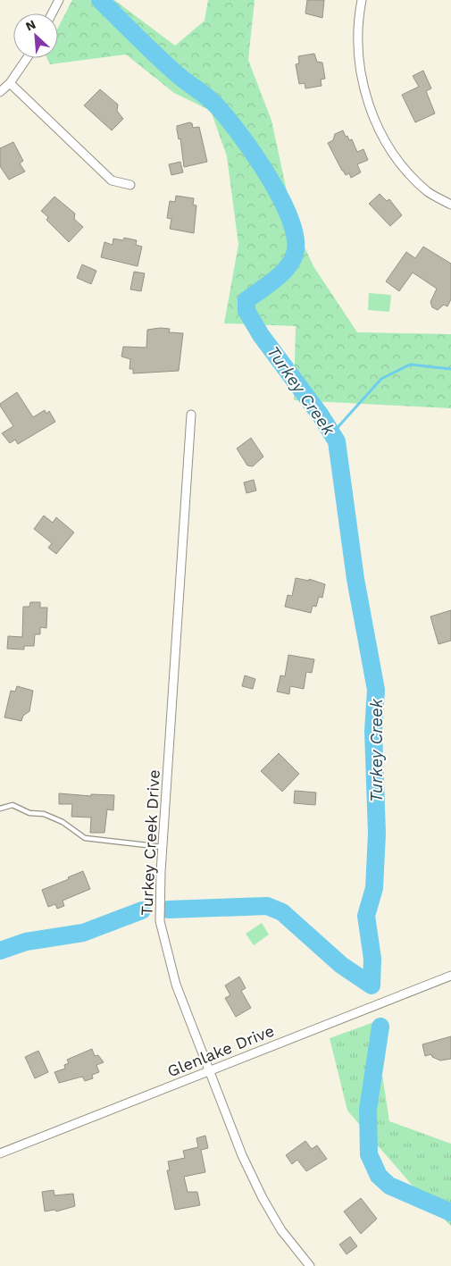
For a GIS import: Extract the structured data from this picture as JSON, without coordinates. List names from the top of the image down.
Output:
{
  "streets": {
    "street": ["Turkey Creek Drive", "Glenlake Drive"]
  },
  "crossings": [
    ["Turkey Creek Drive", "Glenlake Drive"]
  ],
  "water": ["Turkey Creek"],
  "north": "top left"
}
